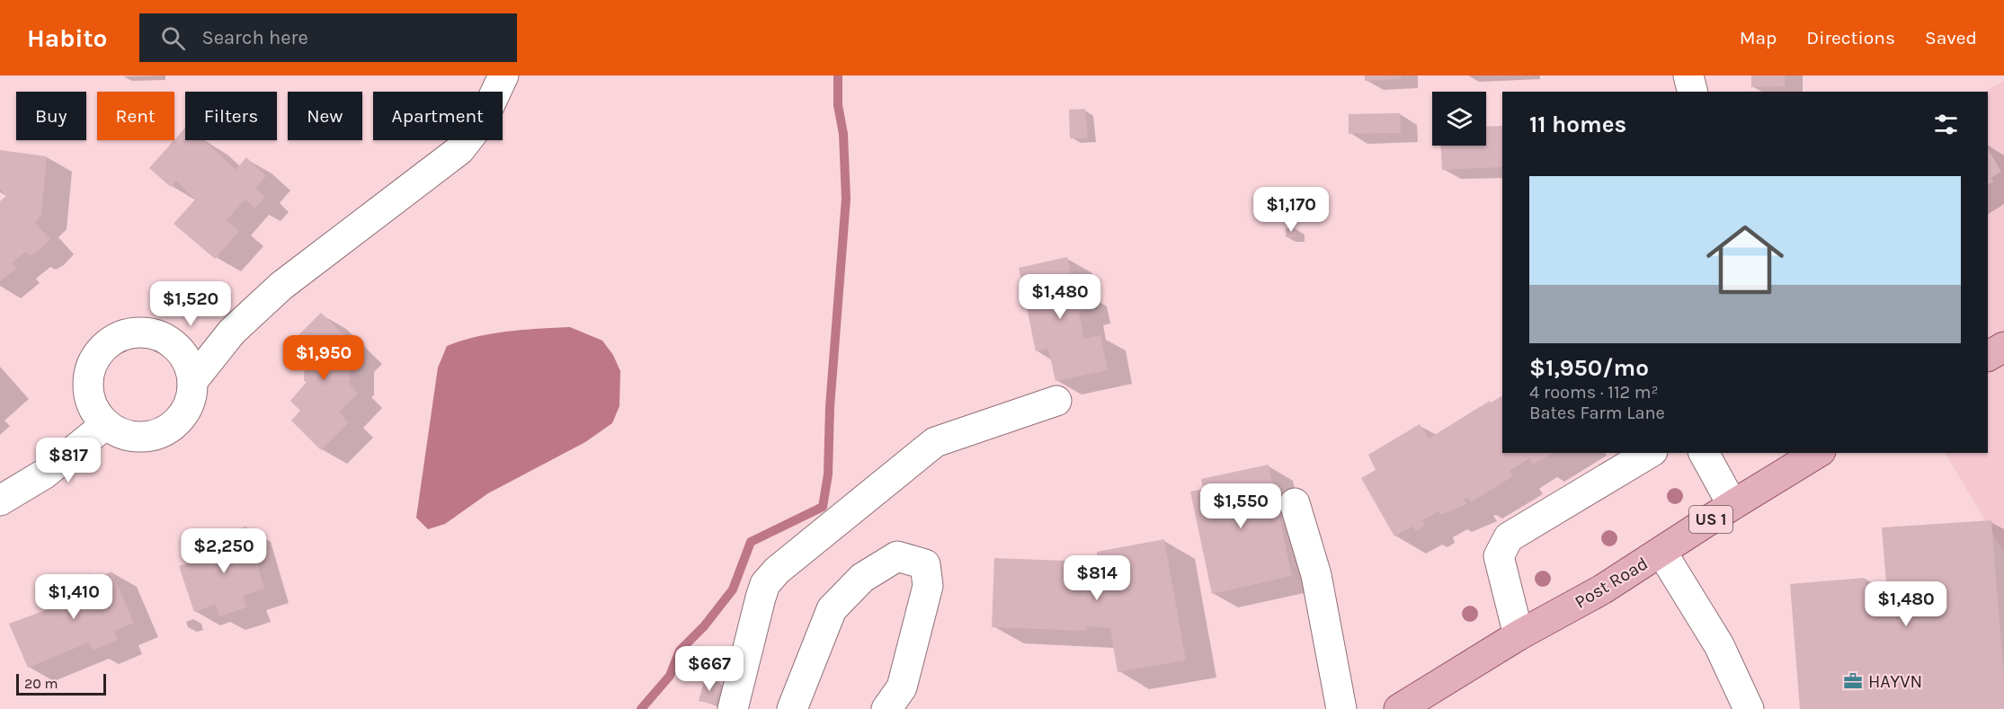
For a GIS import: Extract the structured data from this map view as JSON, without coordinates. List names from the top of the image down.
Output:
{
  "streets": {
    "main road": ["US 1", "Post Road"]
  },
  "places": {
    "office": ["HAYVN"]
  },
  "scale_bar": "20 m",
  "page": {
    "header": "Habito",
    "search": "Search here",
    "nav": ["Map", "Directions", "Saved"],
    "chip": [
      "Buy",
      "Rent",
      "Filters",
      "New",
      "Apartment"
    ],
    "heading": "11 homes",
    "list": [
      {
        "name": "$1,950/mo",
        "note": "4 rooms · 112 m² · Bates Farm Lane"
      }
    ],
    "price": [
      "$1,170",
      "$1,480",
      "$1,520",
      "$1,950",
      "$817",
      "$1,550",
      "$2,250",
      "$814",
      "$1,410",
      "$1,480",
      "$667"
    ],
    "scale": "20 m"
  }
}
